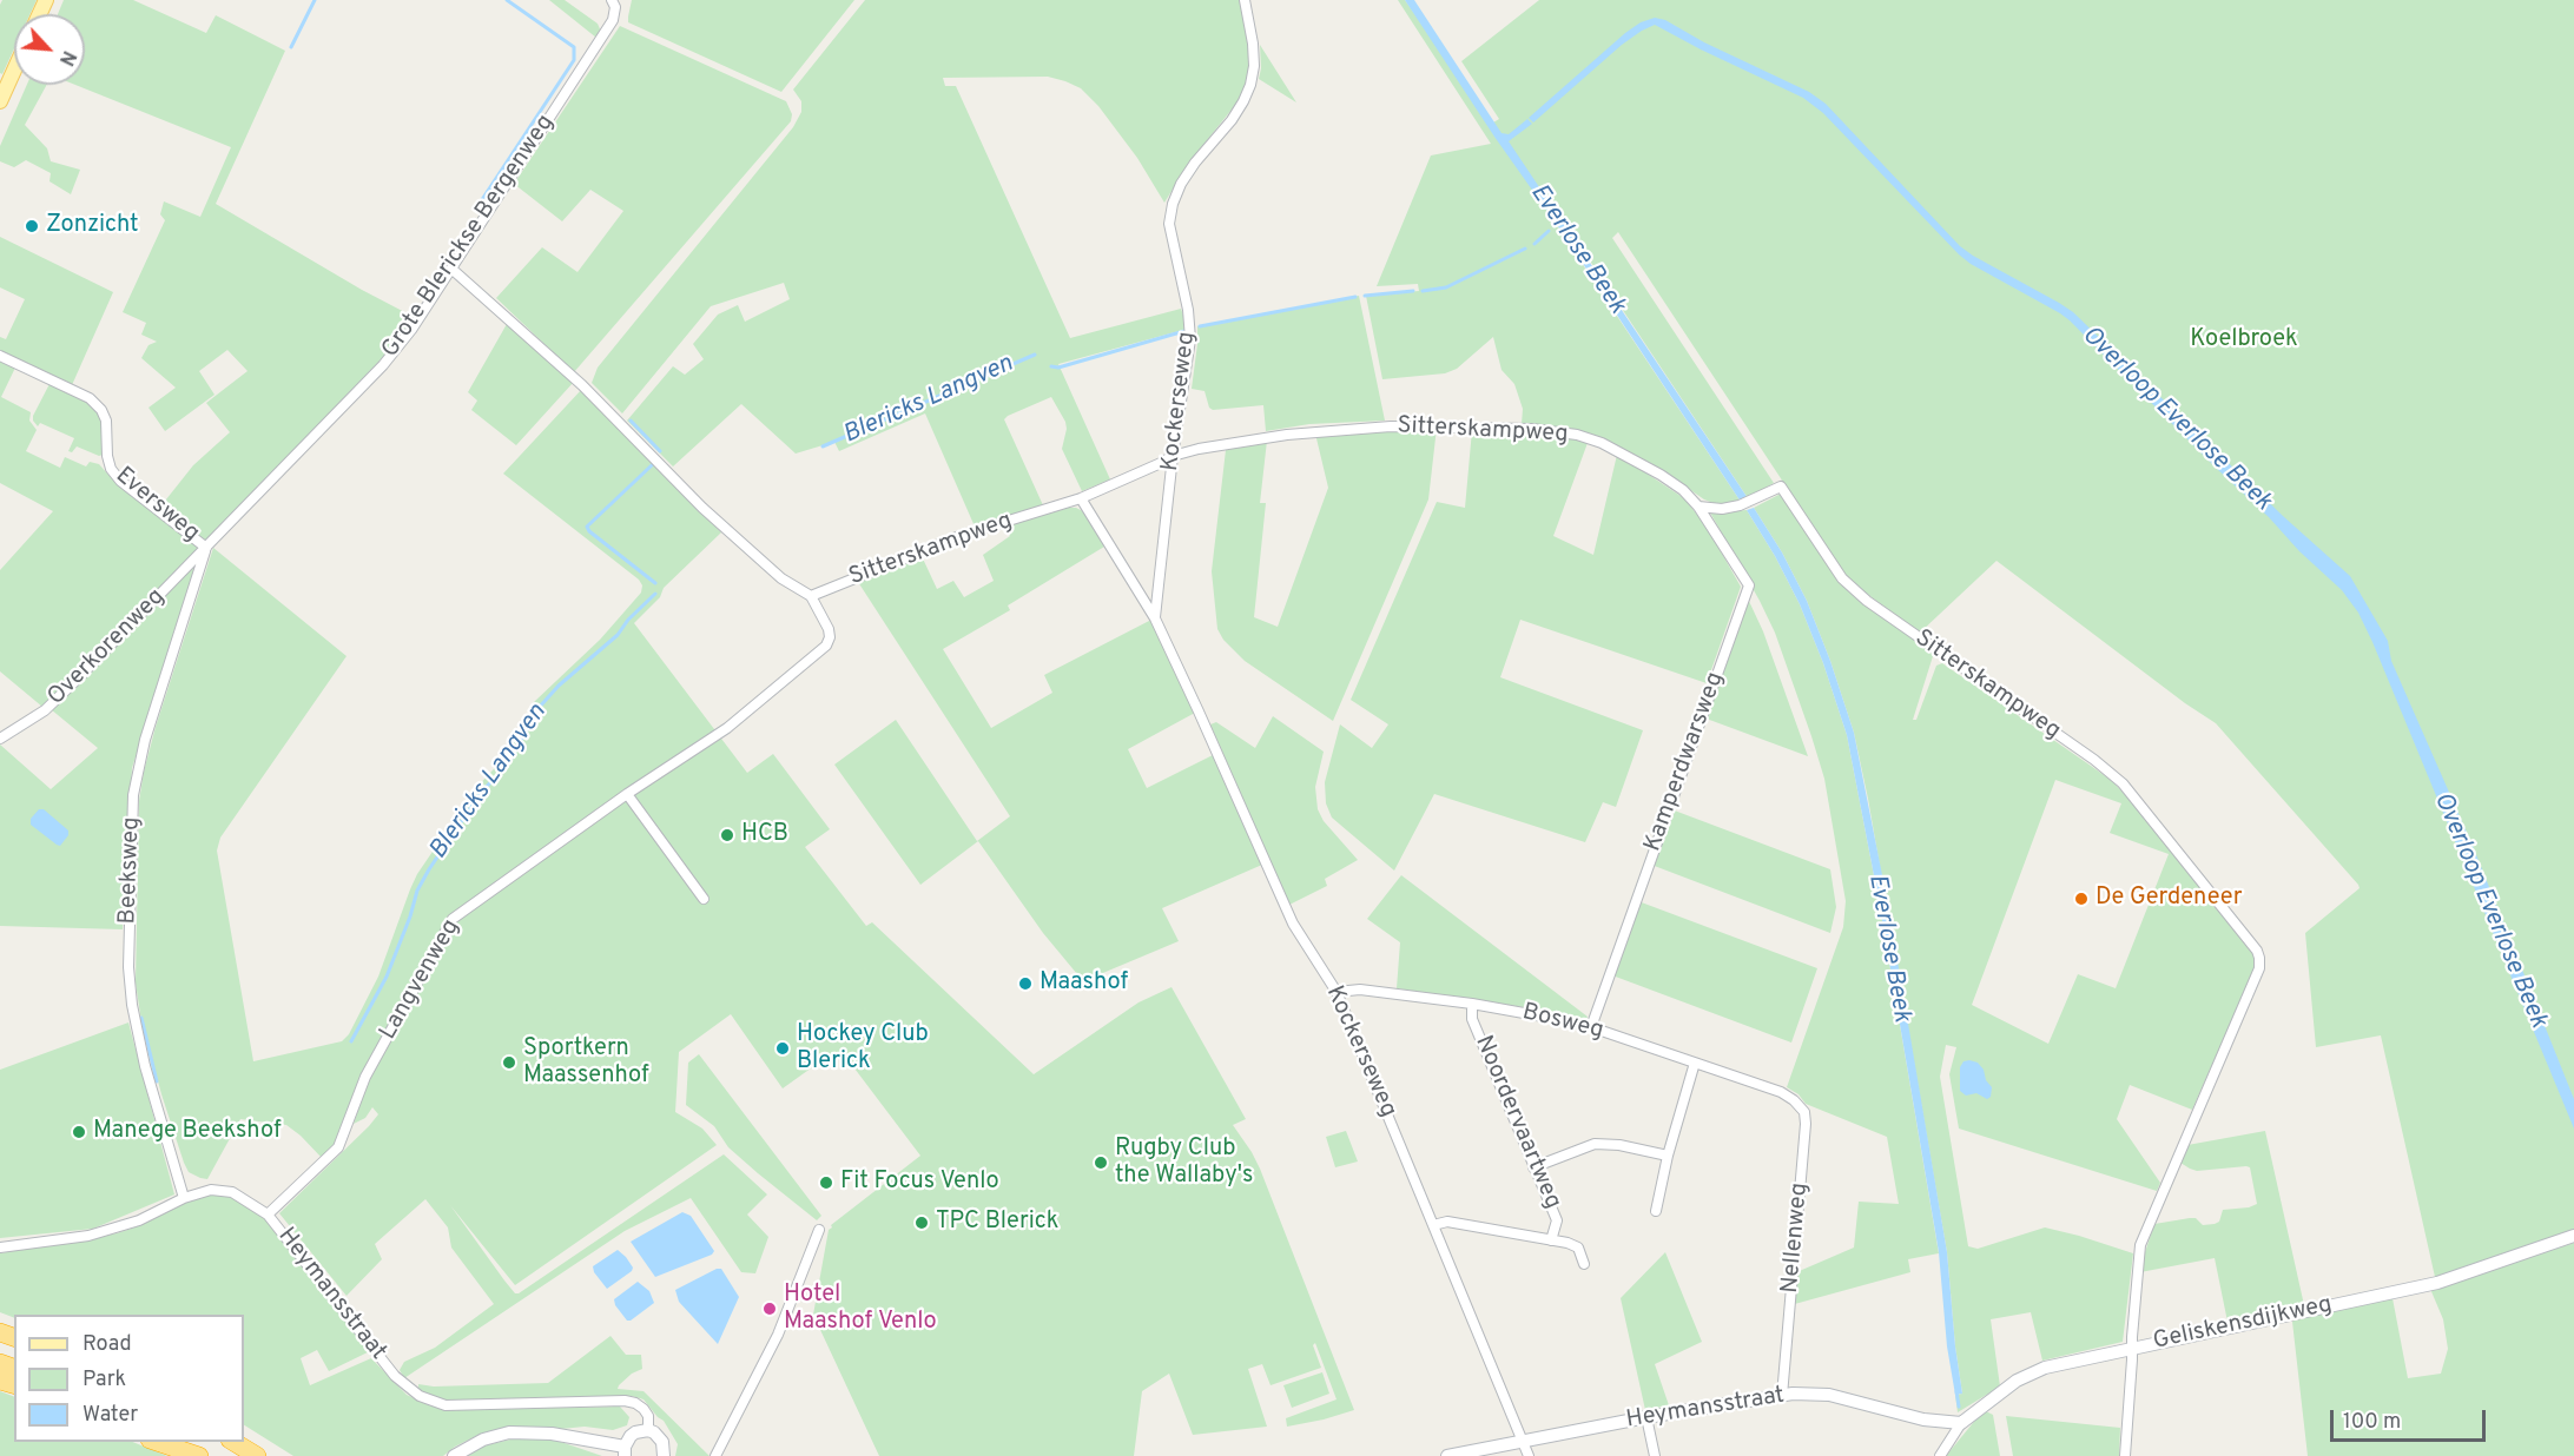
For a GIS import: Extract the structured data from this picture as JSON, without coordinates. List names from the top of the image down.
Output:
{
  "streets": {
    "street": [
      "Grote Blerickse Bergenweg",
      "Kockerseweg",
      "Sitterskampweg",
      "Eversweg",
      "Overkorenweg",
      "Kamperdwarsweg",
      "Beeksweg",
      "Langvenweg",
      "Bosweg",
      "Noordervaartweg",
      "Nellenweg",
      "Heymansstraat",
      "Geliskensdijkweg"
    ]
  },
  "crossings": [
    ["Grote Blerickse Bergenweg", "Eversweg"],
    ["Grote Blerickse Bergenweg", "Overkorenweg"],
    ["Grote Blerickse Bergenweg", "Beeksweg"],
    ["Kockerseweg", "Sitterskampweg"],
    ["Kockerseweg", "Bosweg"],
    ["Kockerseweg", "Noordervaartweg"],
    ["Kockerseweg", "Heymansstraat"],
    ["Sitterskampweg", "Kamperdwarsweg"],
    ["Sitterskampweg", "Langvenweg"],
    ["Sitterskampweg", "Geliskensdijkweg"],
    ["Eversweg", "Overkorenweg"],
    ["Eversweg", "Beeksweg"],
    ["Overkorenweg", "Beeksweg"],
    ["Kamperdwarsweg", "Bosweg"],
    ["Beeksweg", "Heymansstraat"],
    ["Langvenweg", "Heymansstraat"],
    ["Bosweg", "Noordervaartweg"],
    ["Bosweg", "Nellenweg"],
    ["Nellenweg", "Heymansstraat"],
    ["Heymansstraat", "Geliskensdijkweg"]
  ],
  "water": ["Everlose Beek", "Blericks Langven", "Overloop Everlose Beek"],
  "parks": ["Koelbroek"],
  "places": [
    "Zonzicht",
    "HCB",
    "De Gerdeneer",
    "Maashof",
    "Hockey Club Blerick",
    "Sportkern Maassenhof",
    "Manege Beekshof",
    "Rugby Club the Wallaby's",
    "Fit Focus Venlo",
    "TPC Blerick",
    "Hotel Maashof Venlo"
  ],
  "legend": ["Road", "Park", "Water"],
  "scale_bar": "100 m",
  "north": "bottom right"
}
